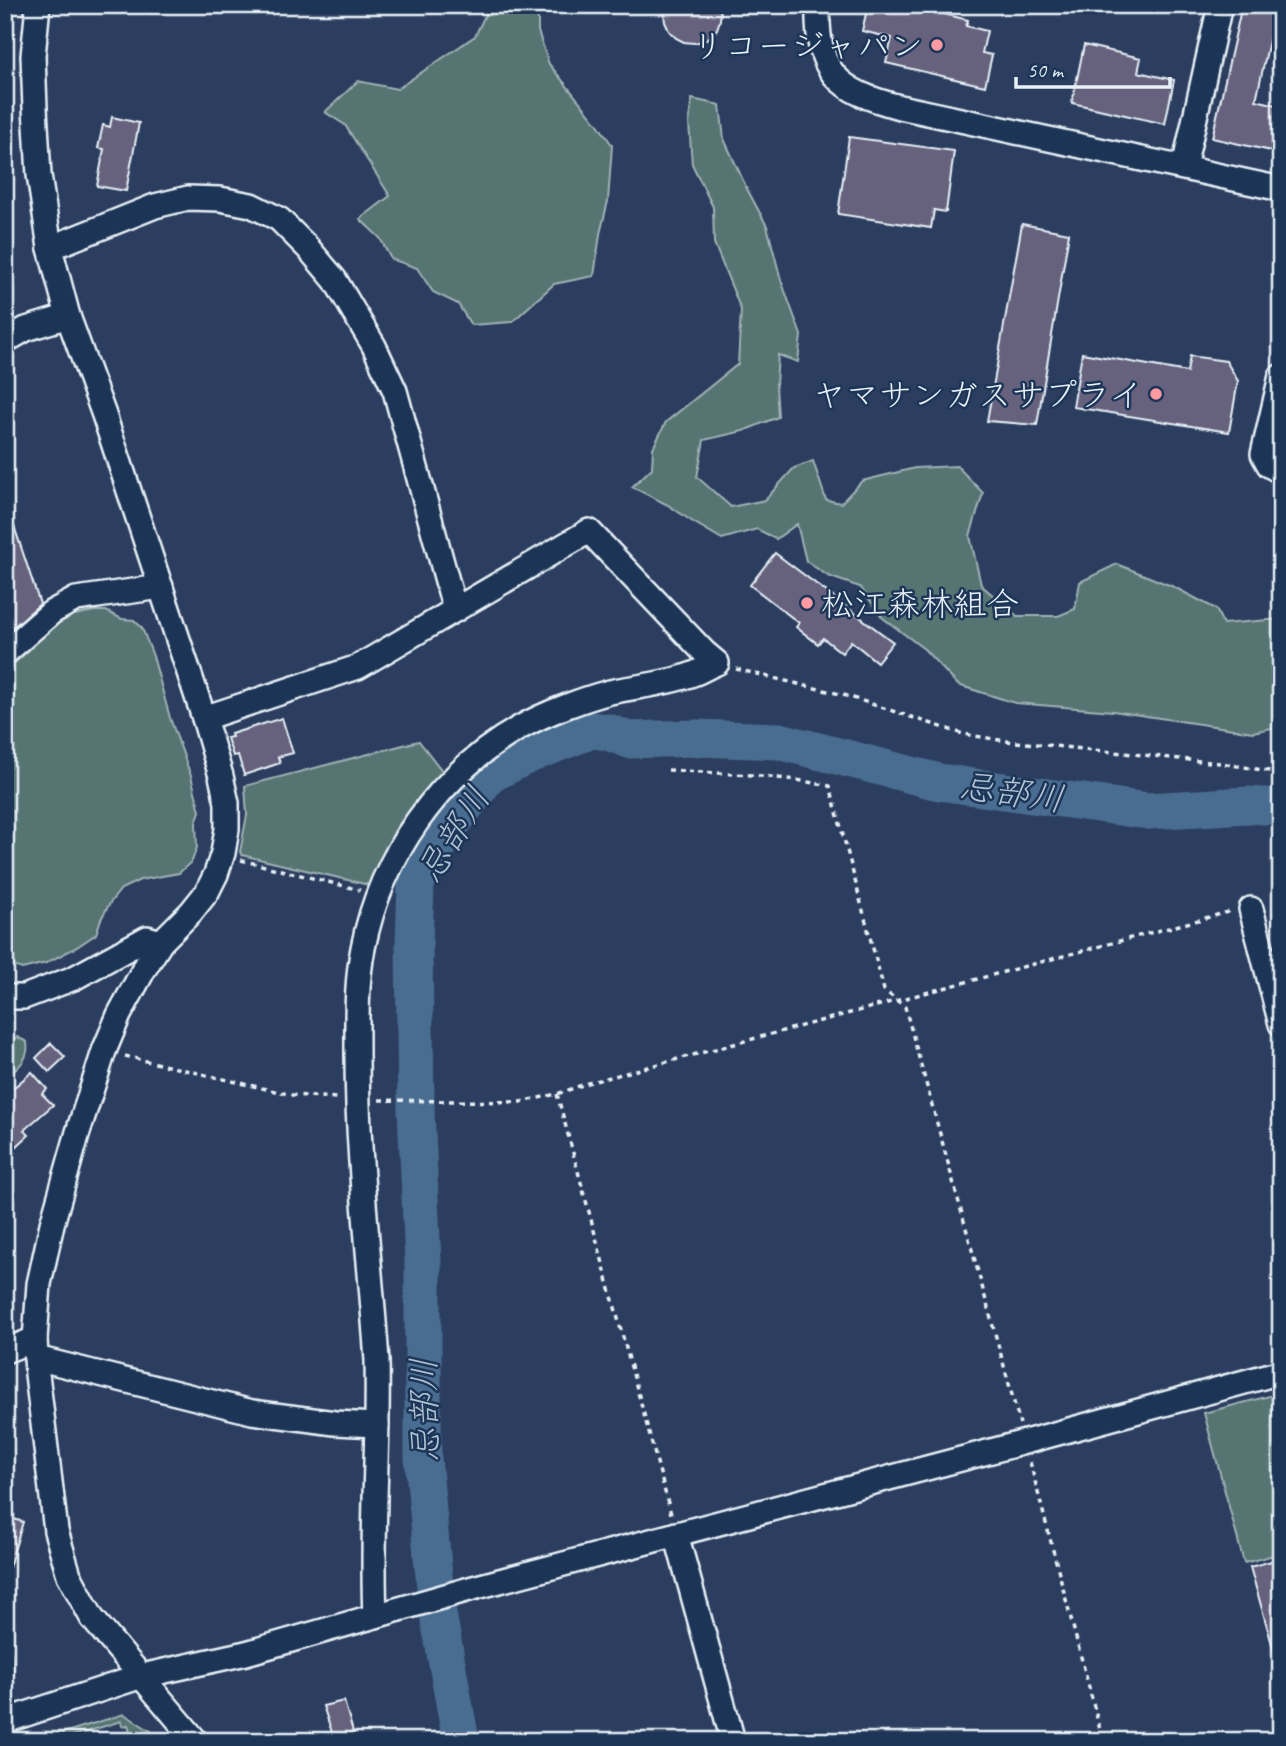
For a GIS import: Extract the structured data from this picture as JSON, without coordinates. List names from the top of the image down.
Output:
{
  "water": ["忌部川"],
  "places": ["リコージャパン", "ヤマサンガスサプライ", "松江森林組合"],
  "scale_bar": "50 m"
}
